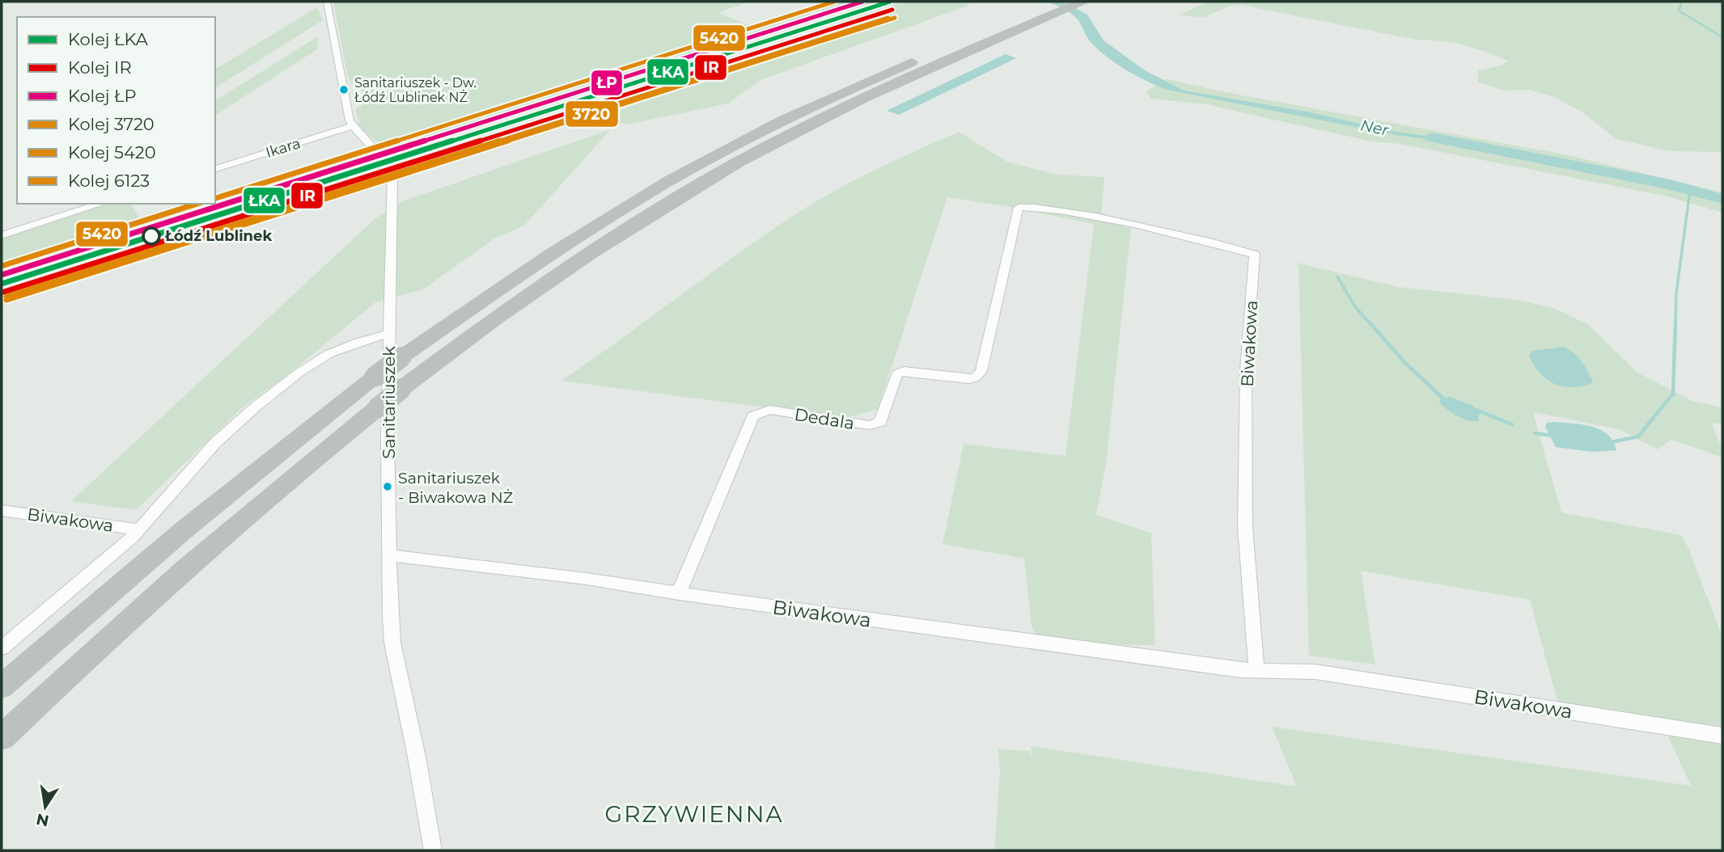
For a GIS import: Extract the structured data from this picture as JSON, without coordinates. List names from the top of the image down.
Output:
{
  "streets": {
    "street": [
      "Ikara",
      "Biwakowa",
      "Sanitariuszek",
      "Dedala"
    ]
  },
  "crossings": [
    ["Ikara", "Sanitariuszek"],
    ["Biwakowa", "Sanitariuszek"],
    ["Biwakowa", "Dedala"]
  ],
  "districts": ["GRZYWIENNA"],
  "water": ["Ner"],
  "places": ["Sanitariuszek - Dw. Łódź Lublinek NŻ", "Łódź Lublinek", "Sanitariuszek - Biwakowa NŻ"],
  "lines": [
    "rail line ŁKA",
    "rail line ŁP",
    "rail line 5420",
    "rail line IR",
    "rail line 3720",
    "rail line 6123"
  ],
  "legend": [
    "Kolej ŁKA",
    "Kolej IR",
    "Kolej ŁP",
    "Kolej 3720",
    "Kolej 5420",
    "Kolej 6123"
  ],
  "north": "bottom"
}
